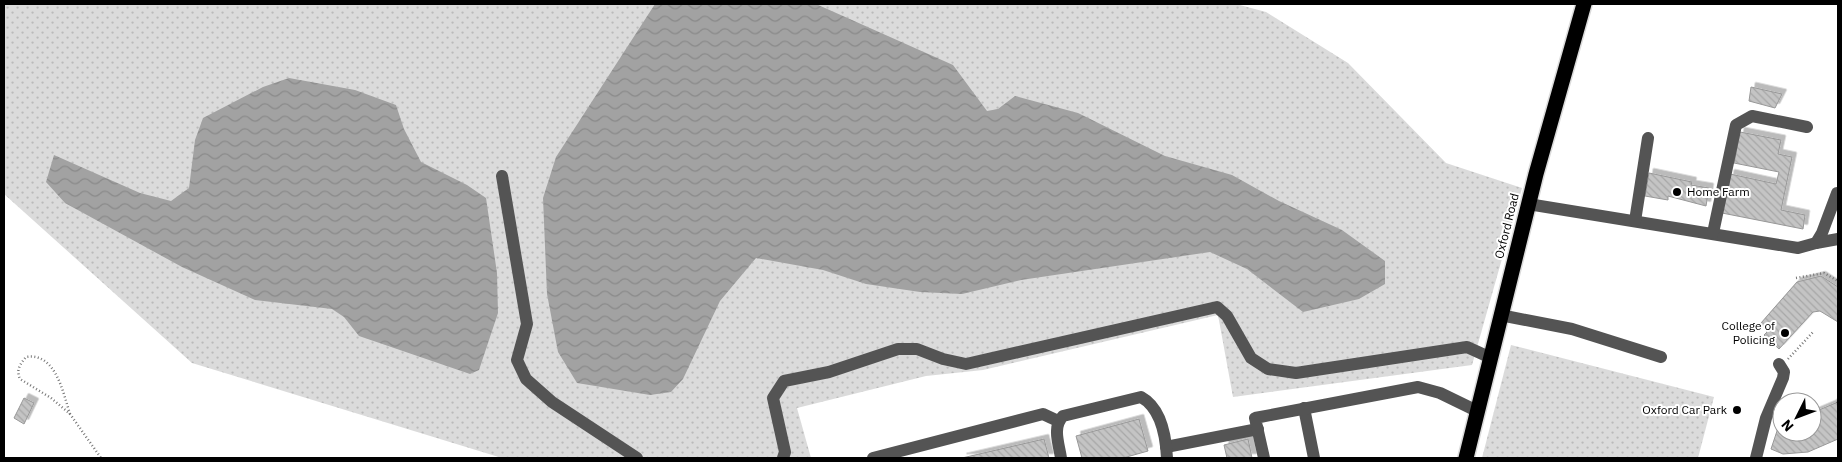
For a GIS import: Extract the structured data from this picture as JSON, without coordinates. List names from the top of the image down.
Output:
{
  "streets": {
    "highway": ["Oxford Road"]
  },
  "places": ["Home Farm", "College of Policing", "Oxford Car Park"],
  "north": "bottom left"
}
